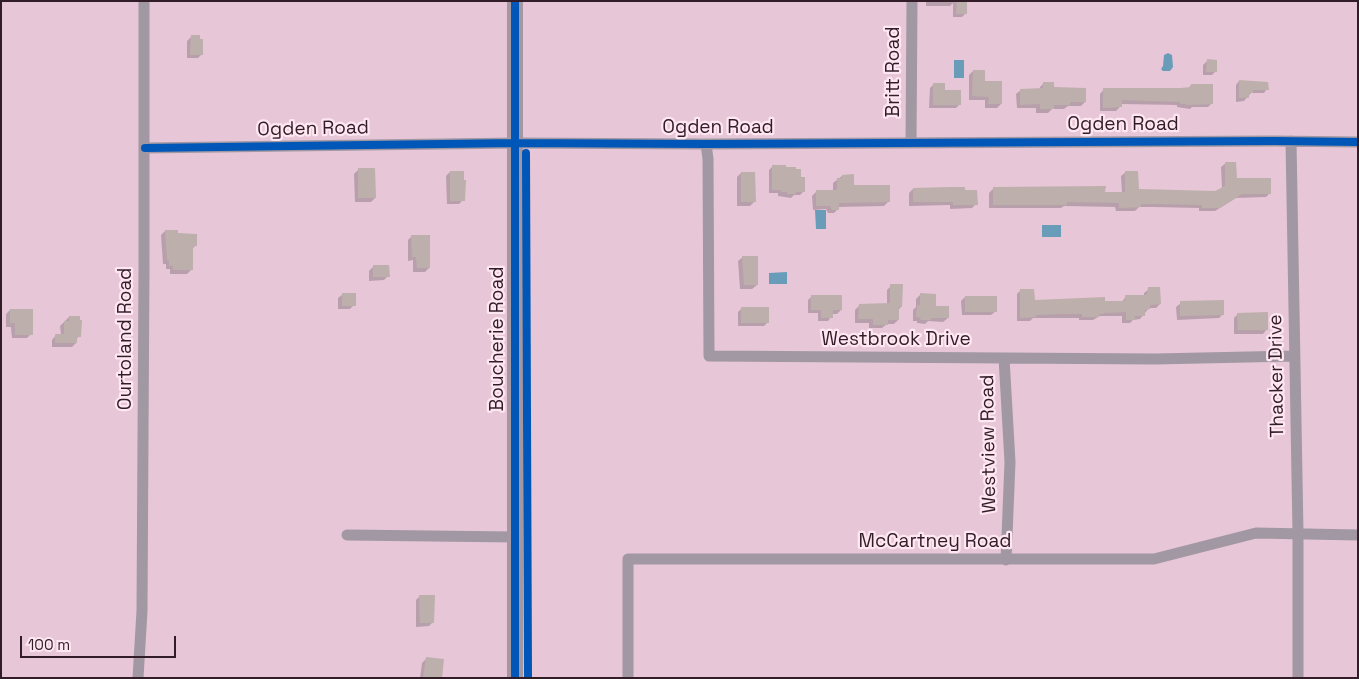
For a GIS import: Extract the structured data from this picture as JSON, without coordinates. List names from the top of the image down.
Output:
{
  "streets": {
    "main road": ["Boucherie Road"],
    "street": [
      "Britt Road",
      "Ogden Road",
      "Ourtoland Road",
      "Westbrook Drive",
      "Thacker Drive",
      "Westview Road",
      "McCartney Road"
    ]
  },
  "crossings": [
    ["Britt Road", "Ogden Road"],
    ["Ogden Road", "Ourtoland Road"],
    ["Ogden Road", "Boucherie Road"],
    ["Ogden Road", "Westbrook Drive"],
    ["Ogden Road", "Thacker Drive"],
    ["Westbrook Drive", "Thacker Drive"],
    ["Westbrook Drive", "Westview Road"],
    ["Thacker Drive", "McCartney Road"],
    ["Westview Road", "McCartney Road"]
  ],
  "scale_bar": "100 m"
}
